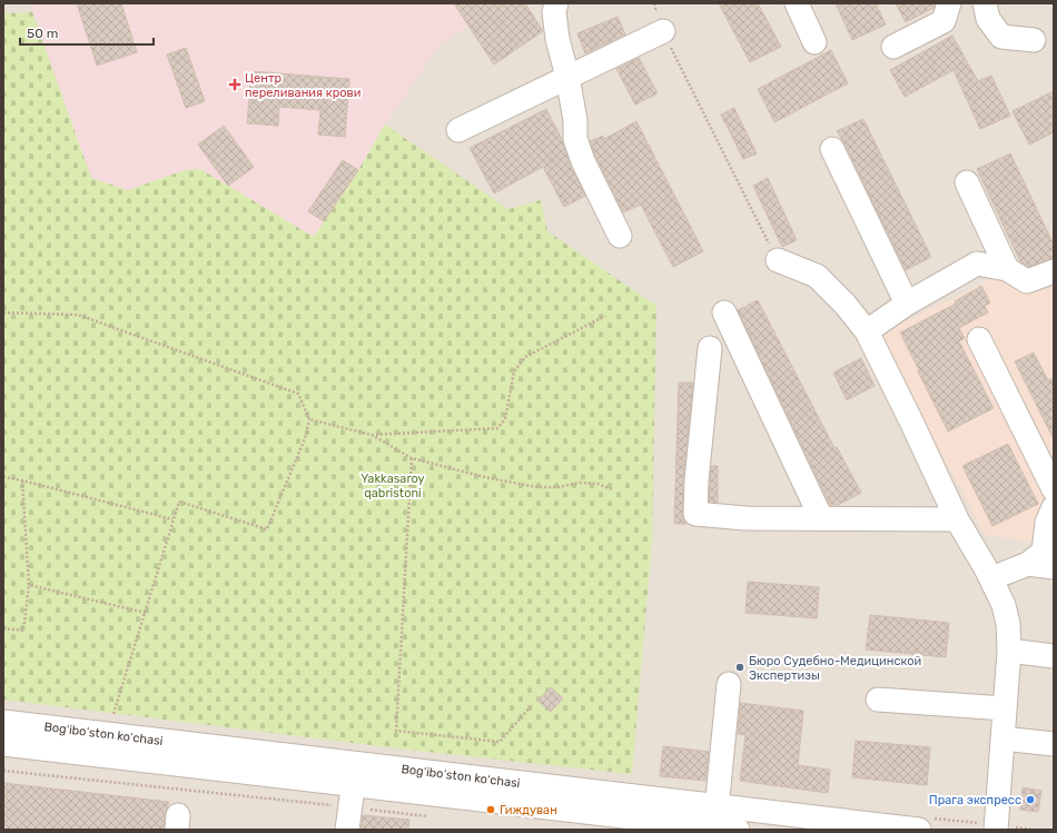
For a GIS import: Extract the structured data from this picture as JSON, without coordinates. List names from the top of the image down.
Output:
{
  "streets": {
    "street": ["Bogʻiboʻston koʻchasi"]
  },
  "parks": ["Yakkasaroy qabristoni"],
  "places": {
    "health": ["Центр переливания крови"],
    "other": ["Бюро Судебно-Медицинской Экспертизы", "Прага экспресс", "Гиждуван"]
  },
  "scale_bar": "50 m"
}
